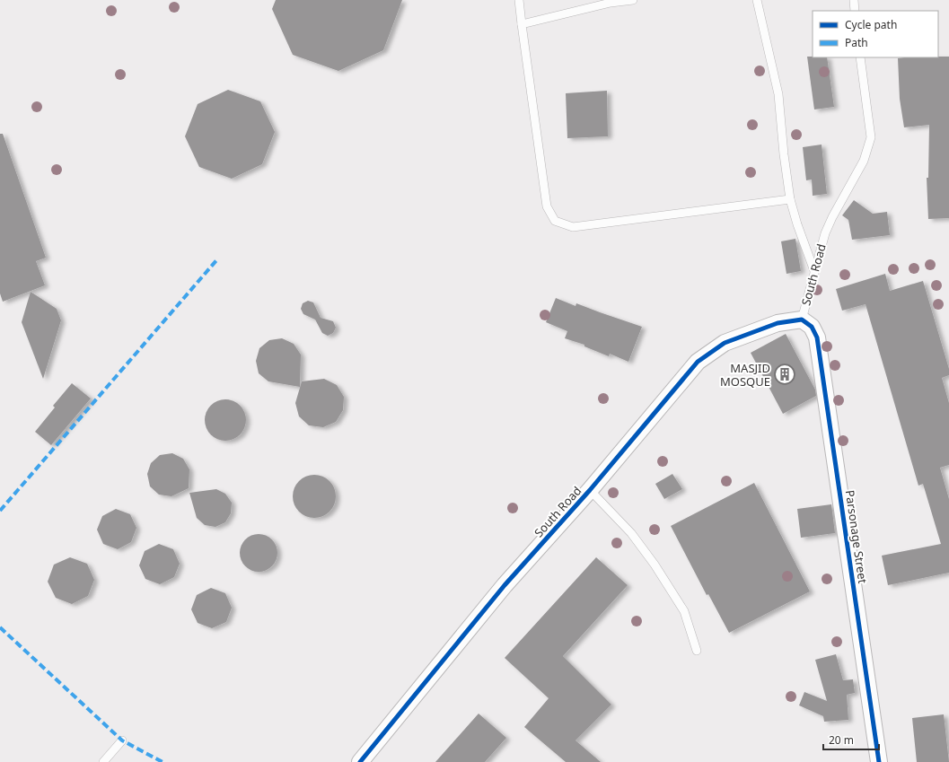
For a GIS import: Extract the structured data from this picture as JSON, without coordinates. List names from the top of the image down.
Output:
{
  "streets": {
    "street": ["South Road", "Parsonage Street"]
  },
  "crossings": [
    ["South Road", "Parsonage Street"]
  ],
  "places": {
    "building": ["MASJID MOSQUE"]
  },
  "legend": ["Cycle path", "Path"],
  "scale_bar": "20 m"
}
